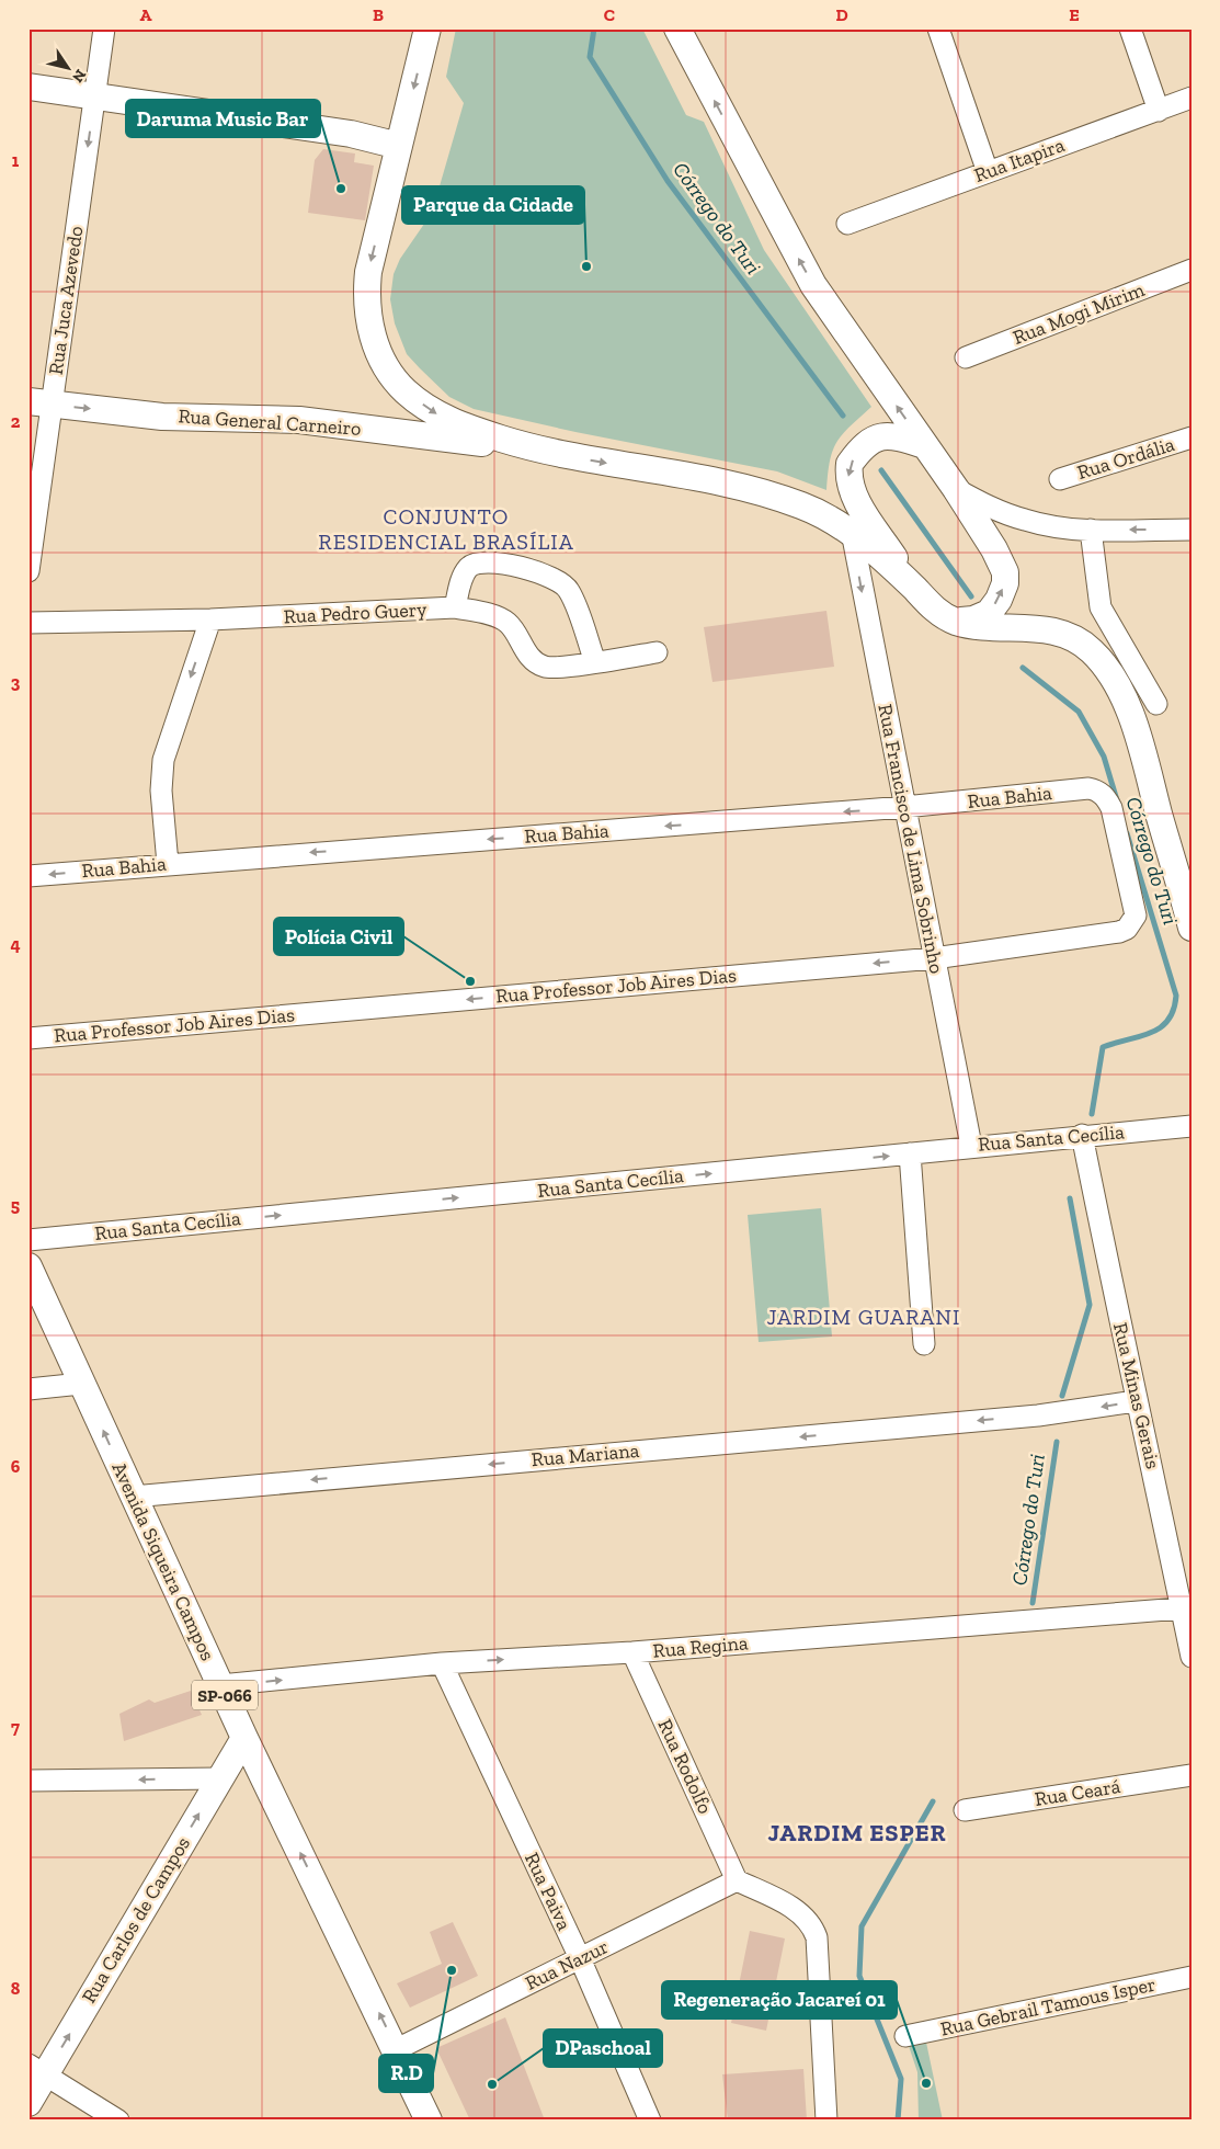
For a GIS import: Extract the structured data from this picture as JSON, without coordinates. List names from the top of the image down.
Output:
{
  "streets": {
    "main road": [
      "Rua General Carneiro",
      "Avenida Siqueira Campos",
      "SP-066",
      "Rua Carlos de Campos"
    ],
    "street": [
      "Rua Itapira",
      "Rua Juca Azevedo",
      "Rua Mogi Mirim",
      "Rua Ordália",
      "Rua Pedro Guery",
      "Rua Bahia",
      "Rua Francisco de Lima Sobrinho",
      "Rua Professor Job Aires Dias",
      "Rua Santa Cecília",
      "Rua Minas Gerais",
      "Rua Mariana",
      "Rua Regina",
      "Rua Rodolfo",
      "Rua Ceará",
      "Rua Paiva",
      "Rua Nazur",
      "Rua Gebrail Tamous Isper"
    ]
  },
  "crossings": [
    ["Rua Juca Azevedo", "Rua General Carneiro"],
    ["Rua Bahia", "Rua Francisco de Lima Sobrinho"],
    ["Rua Bahia", "Rua Professor Job Aires Dias"],
    ["Rua Francisco de Lima Sobrinho", "Rua Professor Job Aires Dias"],
    ["Rua Francisco de Lima Sobrinho", "Rua Santa Cecília"],
    ["Rua Santa Cecília", "Rua Minas Gerais"],
    ["Rua Minas Gerais", "Rua Mariana"],
    ["Rua Minas Gerais", "Rua Regina"],
    ["Rua Mariana", "Avenida Siqueira Campos"],
    ["Avenida Siqueira Campos", "Rua Regina"],
    ["Avenida Siqueira Campos", "Rua Carlos de Campos"],
    ["Avenida Siqueira Campos", "Rua Nazur"],
    ["Rua Regina", "Rua Rodolfo"],
    ["Rua Regina", "Rua Paiva"],
    ["Rua Rodolfo", "Rua Nazur"],
    ["Rua Paiva", "Rua Nazur"]
  ],
  "one_way": [
    "Rua Juca Azevedo",
    "Rua General Carneiro",
    "Rua Bahia",
    "Rua Francisco de Lima Sobrinho",
    "Rua Professor Job Aires Dias",
    "Rua Santa Cecília",
    "Rua Mariana",
    "Avenida Siqueira Campos",
    "Rua Regina",
    "Rua Carlos de Campos"
  ],
  "districts": ["CONJUNTO RESIDENCIAL BRASÍLIA", "JARDIM GUARANI", "JARDIM ESPER"],
  "water": ["Córrego do Turi"],
  "places": [
    "Daruma Music Bar",
    "Parque da Cidade",
    "Polícia Civil",
    "R.D",
    "Regeneração Jacareí 01",
    "DPaschoal"
  ],
  "north": "bottom right",
  "grid": {
    "columns": [
      "A",
      "B",
      "C",
      "D",
      "E"
    ],
    "rows": [
      "1",
      "2",
      "3",
      "4",
      "5",
      "6",
      "7",
      "8"
    ]
  }
}
